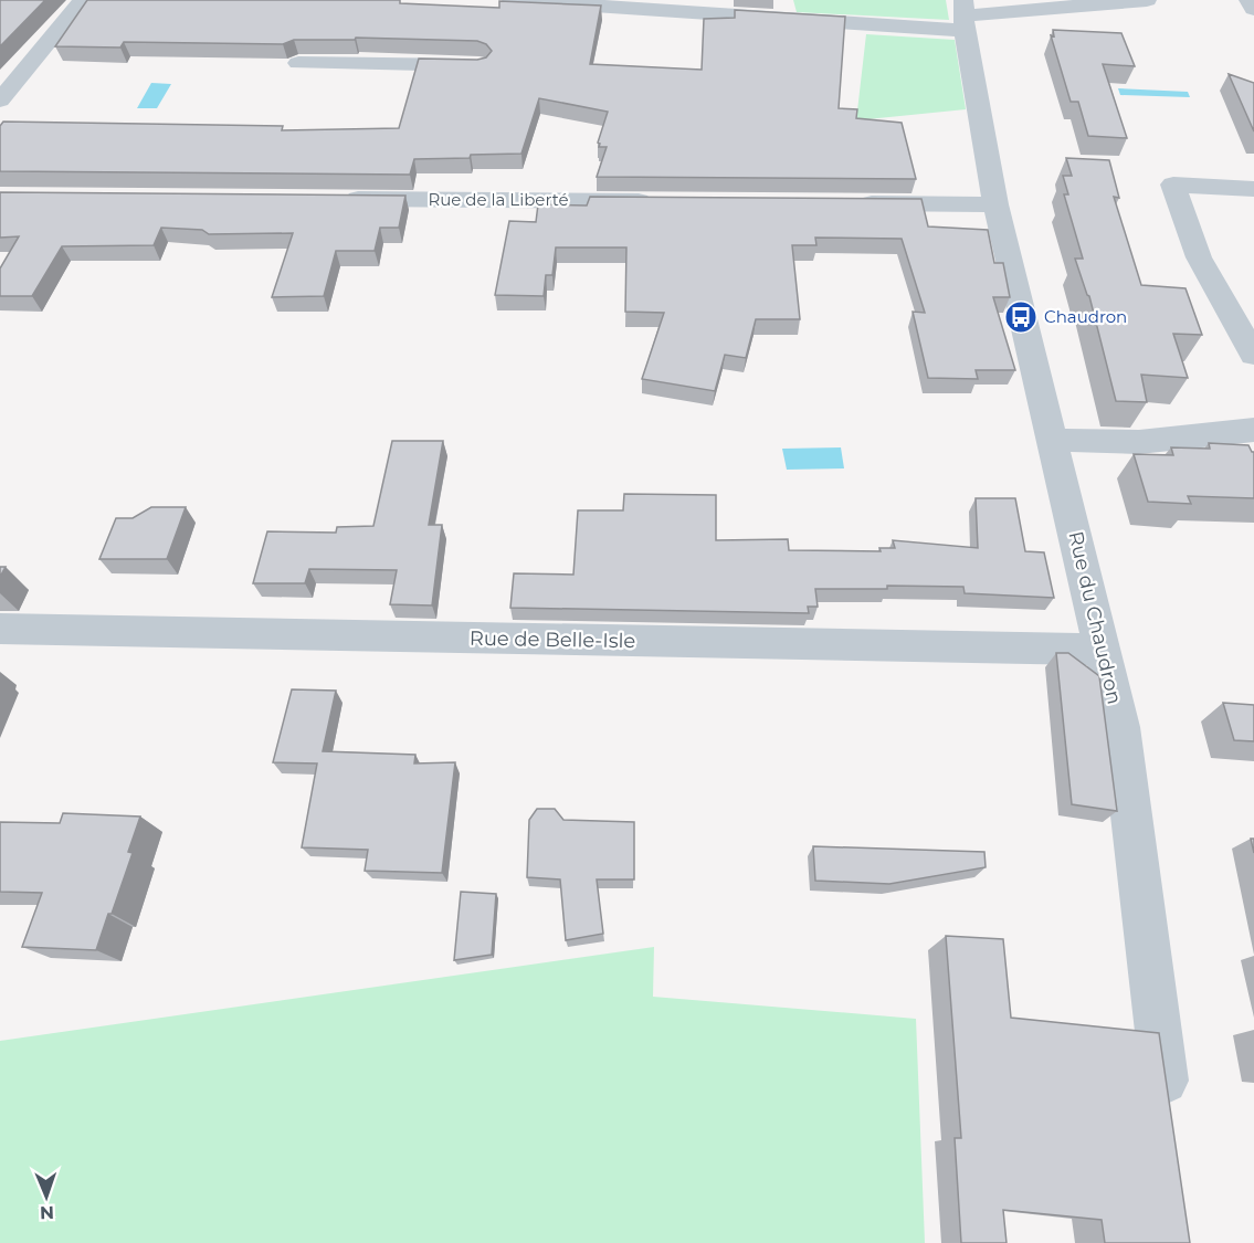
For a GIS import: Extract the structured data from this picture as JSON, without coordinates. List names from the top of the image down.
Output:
{
  "streets": {
    "street": ["Rue de la Liberté", "Rue du Chaudron", "Rue de Belle-Isle"]
  },
  "crossings": [
    ["Rue du Chaudron", "Rue de Belle-Isle"]
  ],
  "places": {
    "bus stop": ["Chaudron"]
  },
  "north": "bottom"
}
